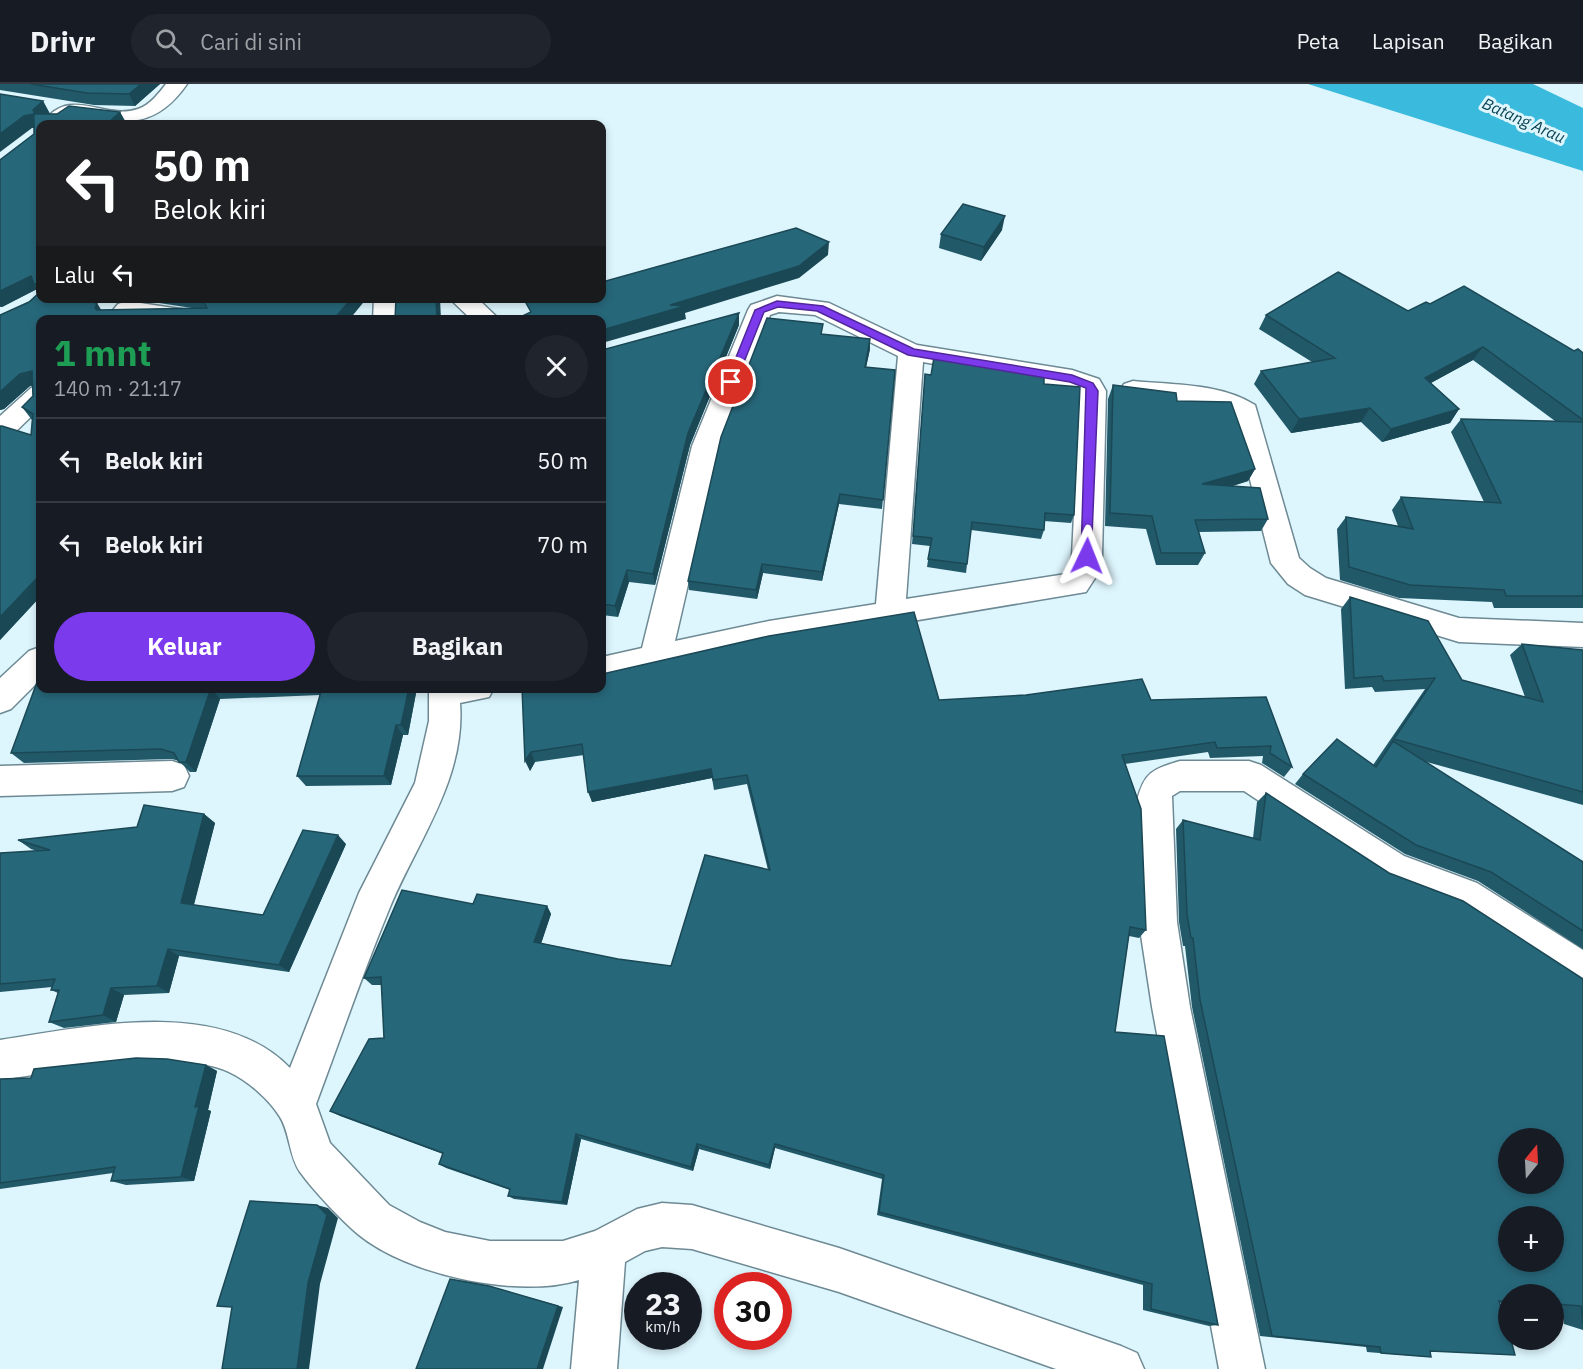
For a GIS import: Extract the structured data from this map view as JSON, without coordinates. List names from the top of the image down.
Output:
{
  "water": ["Batang Arau"],
  "north": "top",
  "page": {
    "header": "Drivr",
    "search": "Cari di sini",
    "nav": ["Peta", "Lapisan", "Bagikan"],
    "turn": ["50 m", "Belok kiri"],
    "then": "Lalu",
    "heading": ["1 mnt", "140 m · 21:17"],
    "list": [
      {
        "name": "Belok kiri",
        "value": "50 m"
      },
      {
        "name": "Belok kiri",
        "value": "70 m"
      }
    ],
    "buttons": ["Keluar", "Bagikan"],
    "map_buttons": ["+", "−"],
    "speed": "23 km/h",
    "limit": "30"
  }
}
